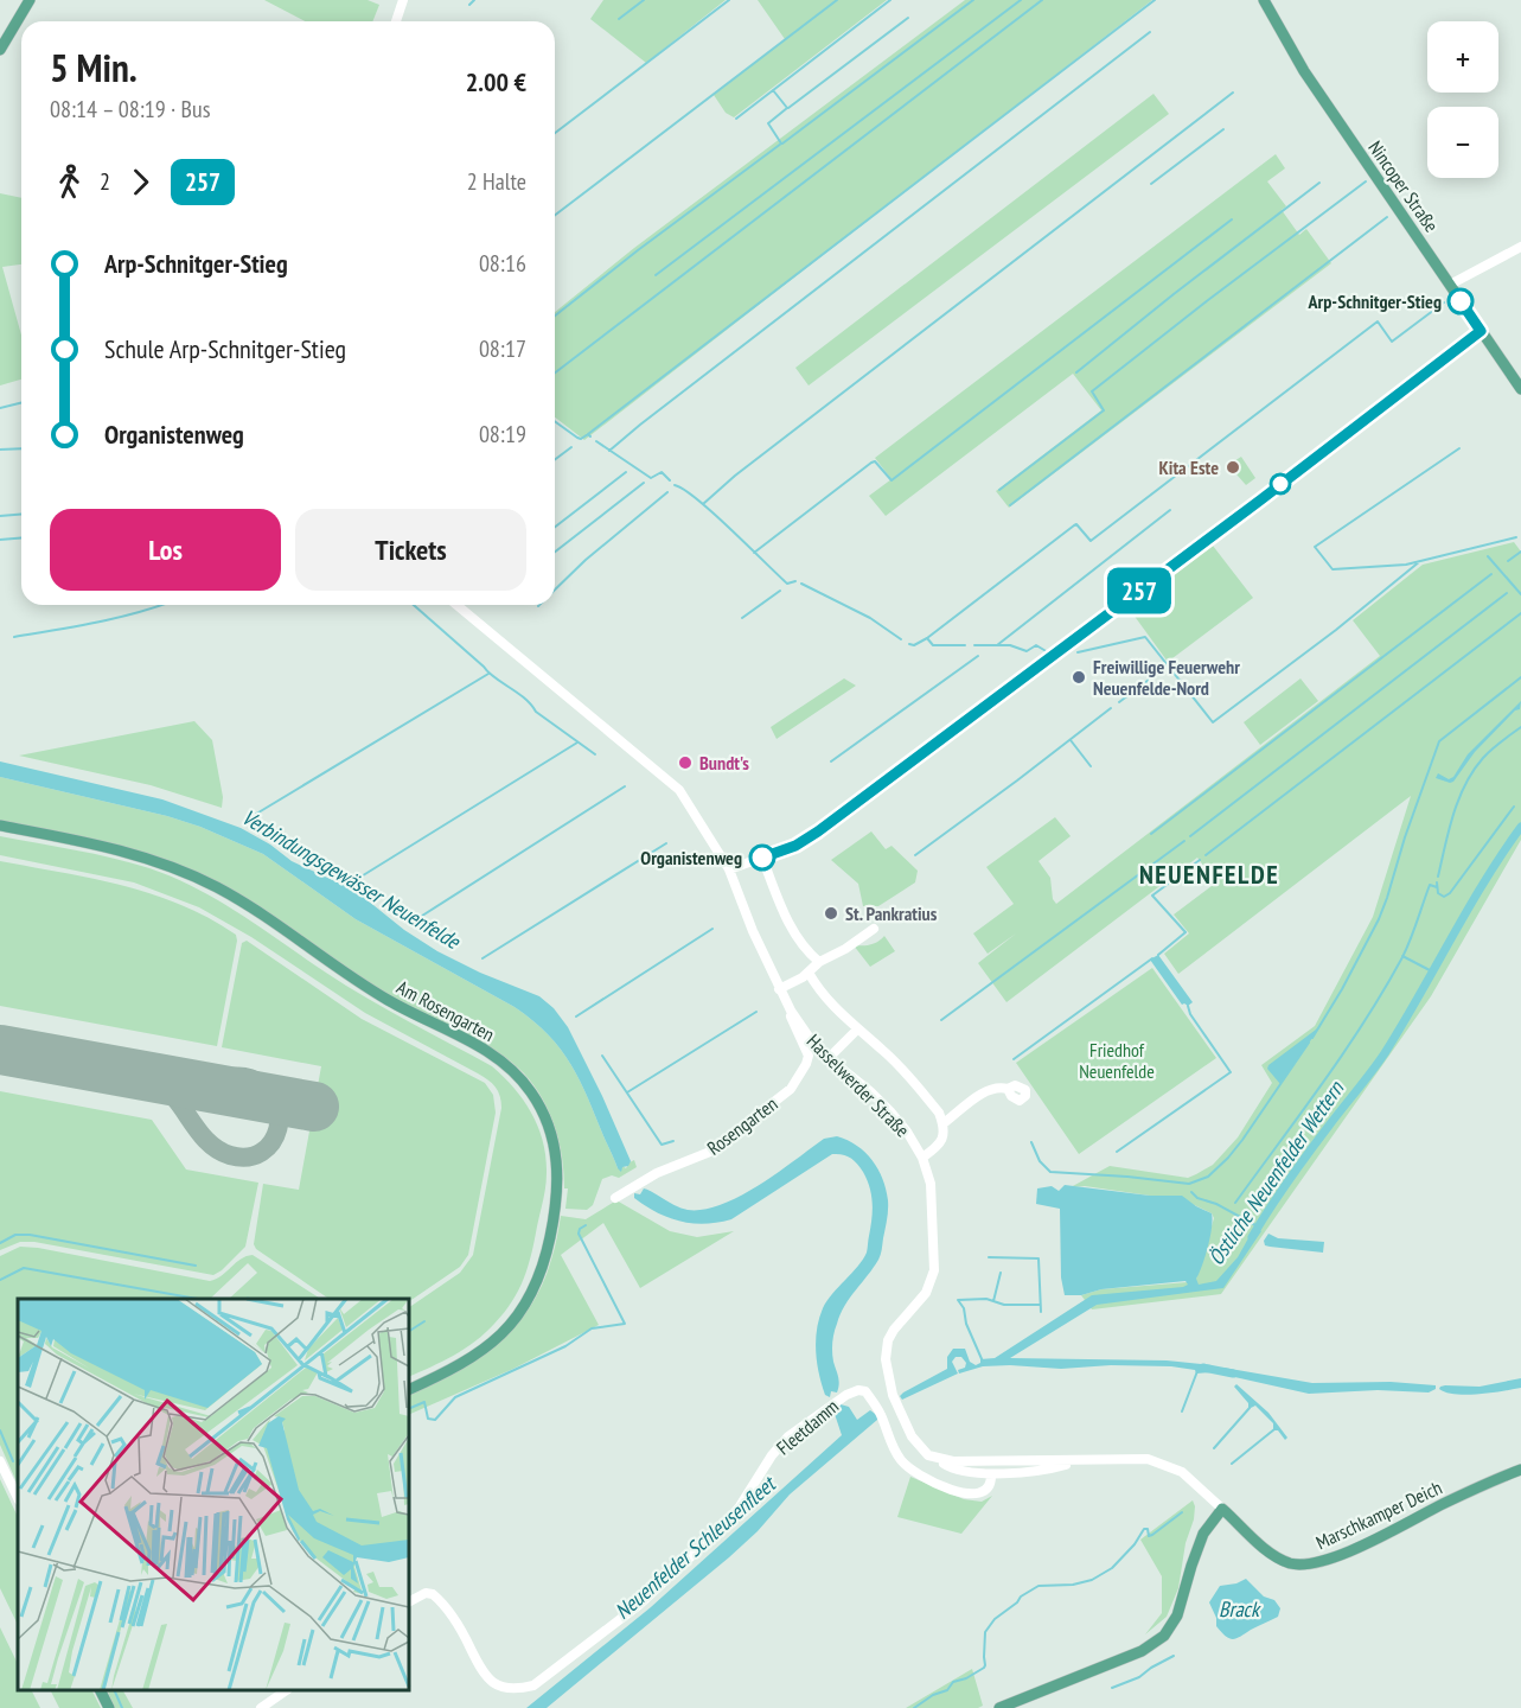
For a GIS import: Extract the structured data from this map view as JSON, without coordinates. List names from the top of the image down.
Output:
{
  "streets": {
    "main road": ["Nincoper Straße", "Am Rosengarten", "Marschkamper Deich"],
    "street": ["Hasselwerder Straße", "Rosengarten", "Fleetdamm"]
  },
  "crossings": [
    ["Hasselwerder Straße", "Rosengarten"]
  ],
  "districts": ["NEUENFELDE"],
  "water": [
    "Verbindungsgewässer Neuenfelde",
    "Östliche Neuenfelder Wettern",
    "Neuenfelder Schleusenfleet",
    "Brack"
  ],
  "parks": ["Friedhof Neuenfelde"],
  "places": [
    "Arp-Schnitger-Stieg",
    "Kita Este",
    "Freiwillige Feuerwehr Neuenfelde-Nord",
    "Bundt's",
    "Organistenweg",
    "St. Pankratius"
  ],
  "lines": ["bus line 257"],
  "page": {
    "on_map": "257",
    "map_buttons": ["+", "−"],
    "heading": ["5 Min.", "08:14 – 08:19 · Bus", "2.00 €"],
    "legs": ["2", "257", "2 Halte"],
    "list": [
      {
        "name": "Arp-Schnitger-Stieg",
        "value": "08:16"
      },
      {
        "name": "Schule Arp-Schnitger-Stieg",
        "value": "08:17"
      },
      {
        "name": "Organistenweg",
        "value": "08:19"
      }
    ],
    "buttons": ["Los", "Tickets"]
  }
}
